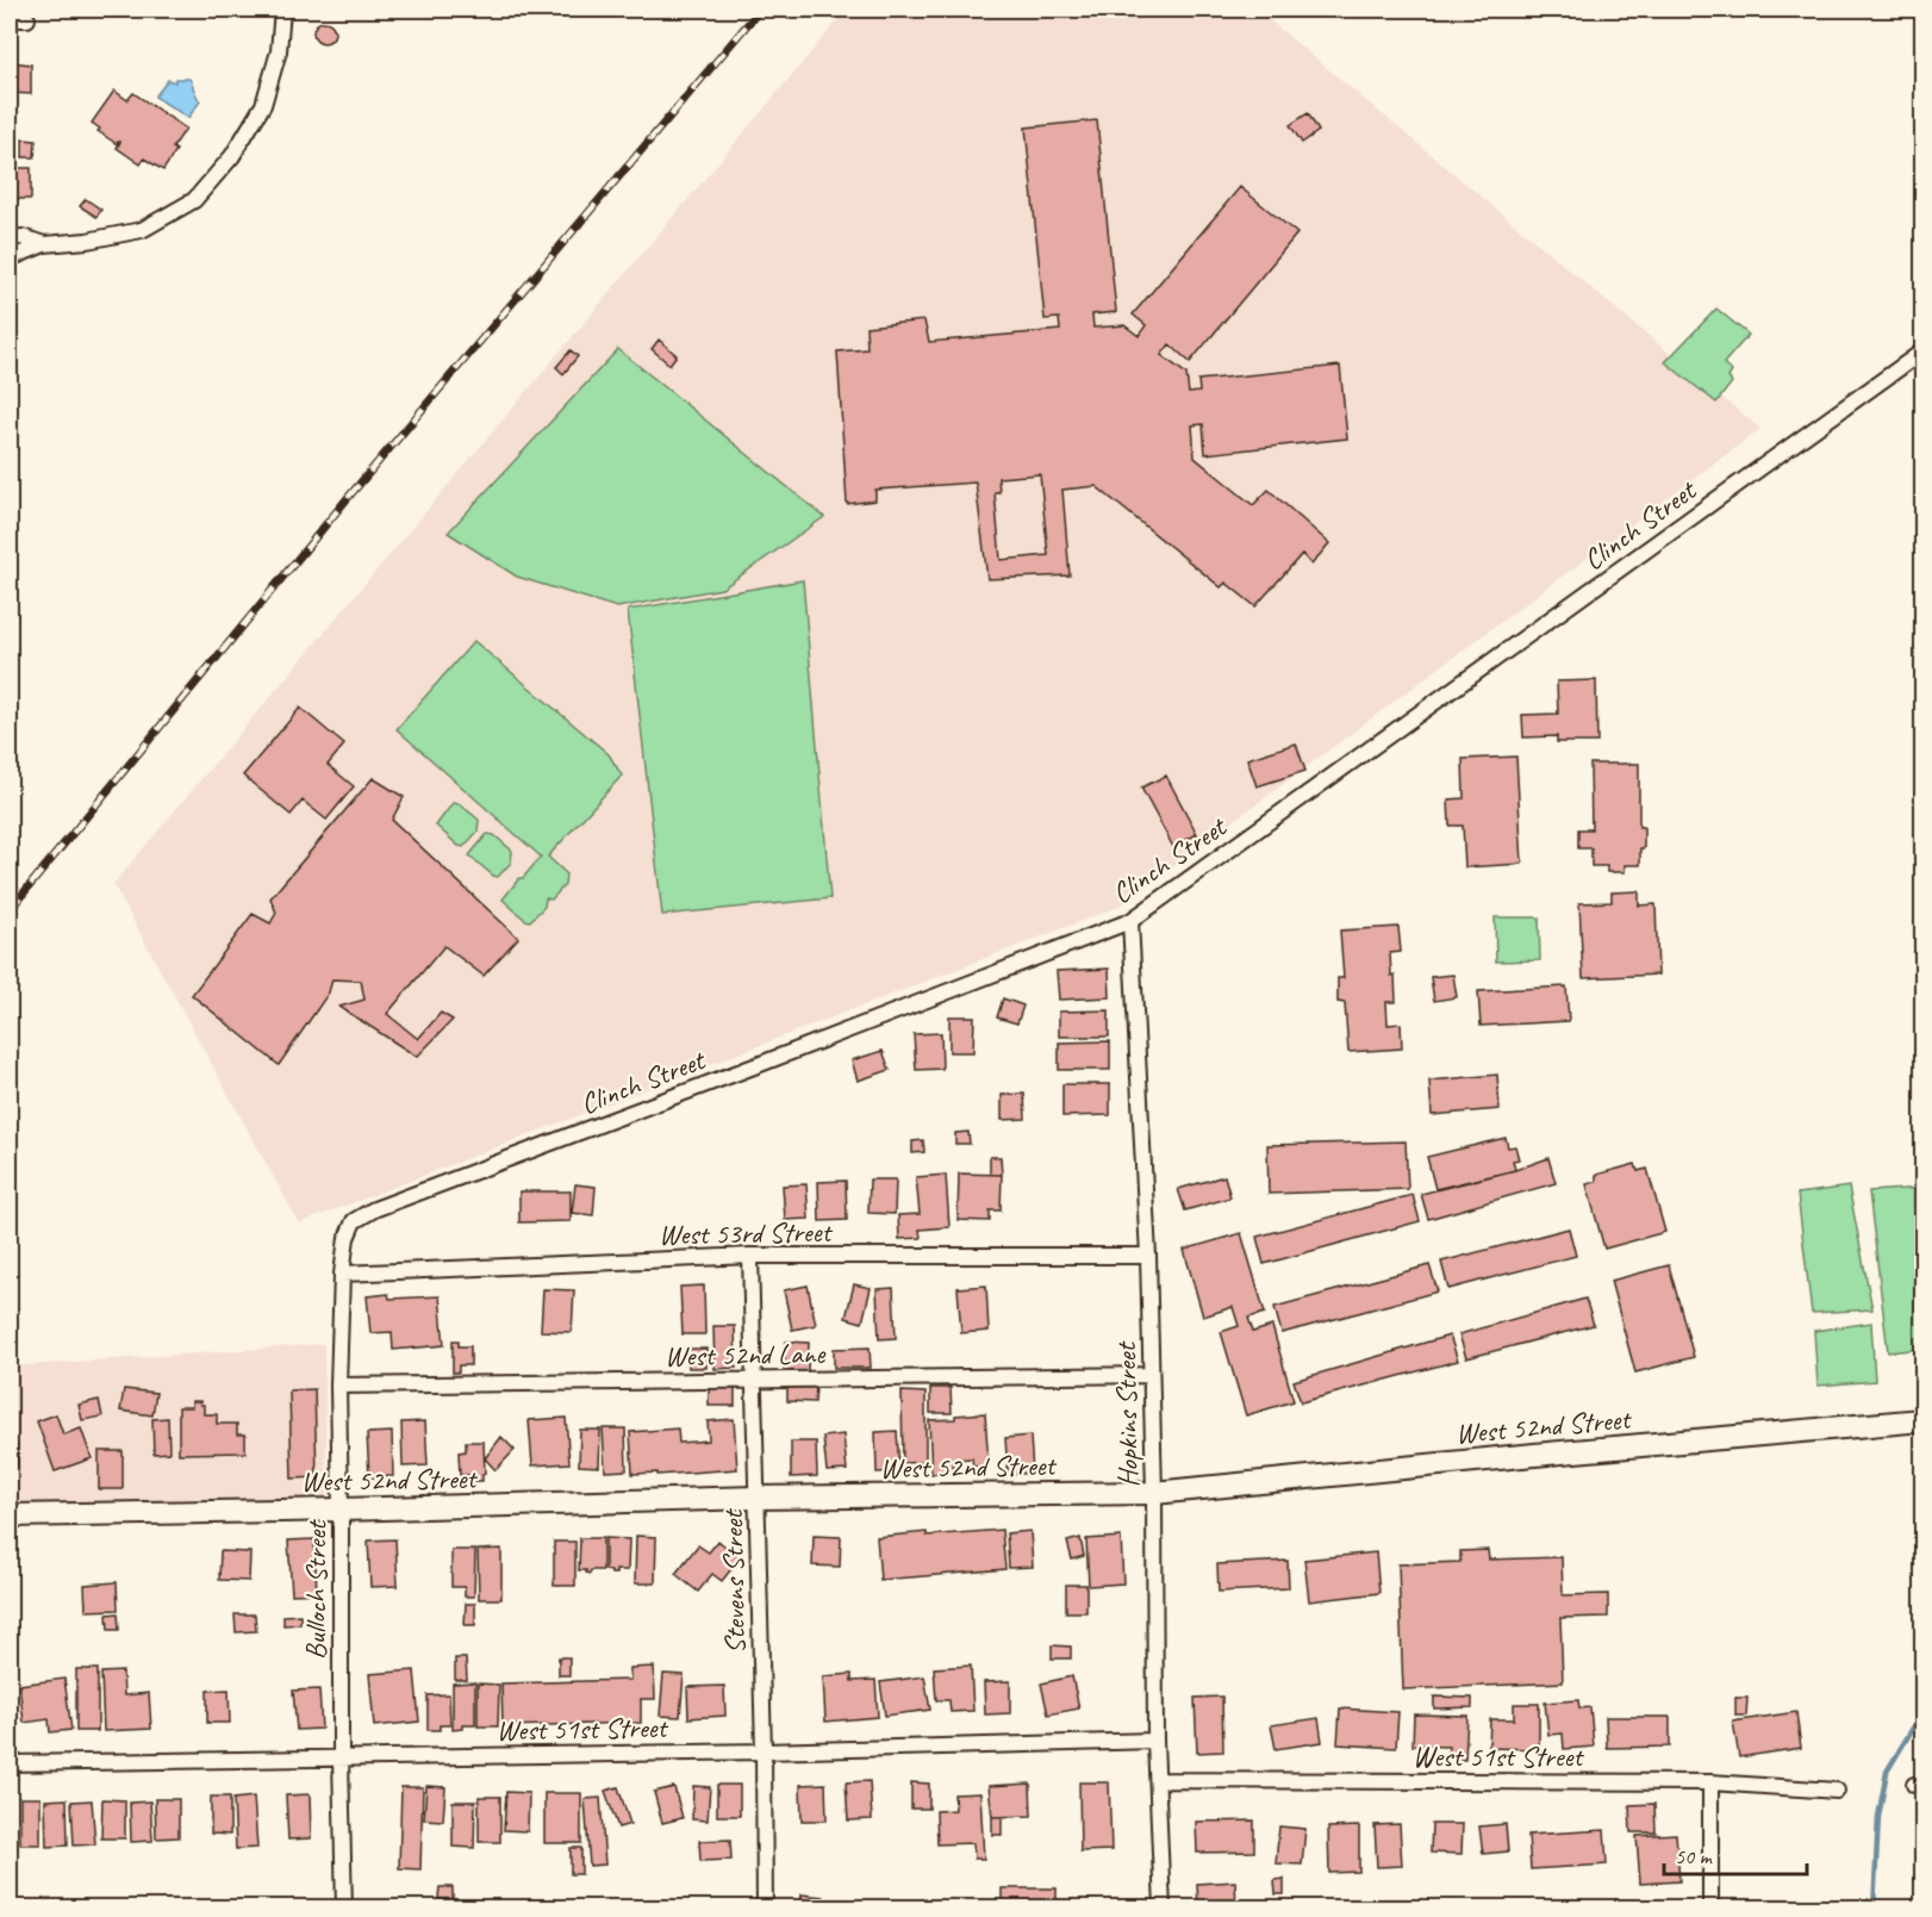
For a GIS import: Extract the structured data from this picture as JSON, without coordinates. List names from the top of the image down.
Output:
{
  "streets": {
    "main road": ["West 52nd Street"],
    "street": [
      "Clinch Street",
      "West 53rd Street",
      "West 52nd Lane",
      "Hopkins Street",
      "Stevens Street",
      "Bulloch Street",
      "West 51st Street"
    ]
  },
  "crossings": [
    ["Clinch Street", "West 53rd Street"],
    ["Clinch Street", "Hopkins Street"],
    ["Clinch Street", "Bulloch Street"],
    ["West 53rd Street", "Hopkins Street"],
    ["West 53rd Street", "Stevens Street"],
    ["West 53rd Street", "Bulloch Street"],
    ["West 52nd Lane", "Hopkins Street"],
    ["West 52nd Lane", "Stevens Street"],
    ["West 52nd Lane", "Bulloch Street"],
    ["Hopkins Street", "West 52nd Street"],
    ["Hopkins Street", "West 51st Street"],
    ["West 52nd Street", "Stevens Street"],
    ["West 52nd Street", "Bulloch Street"],
    ["Stevens Street", "West 51st Street"],
    ["Bulloch Street", "West 51st Street"]
  ],
  "scale_bar": "50 m"
}
